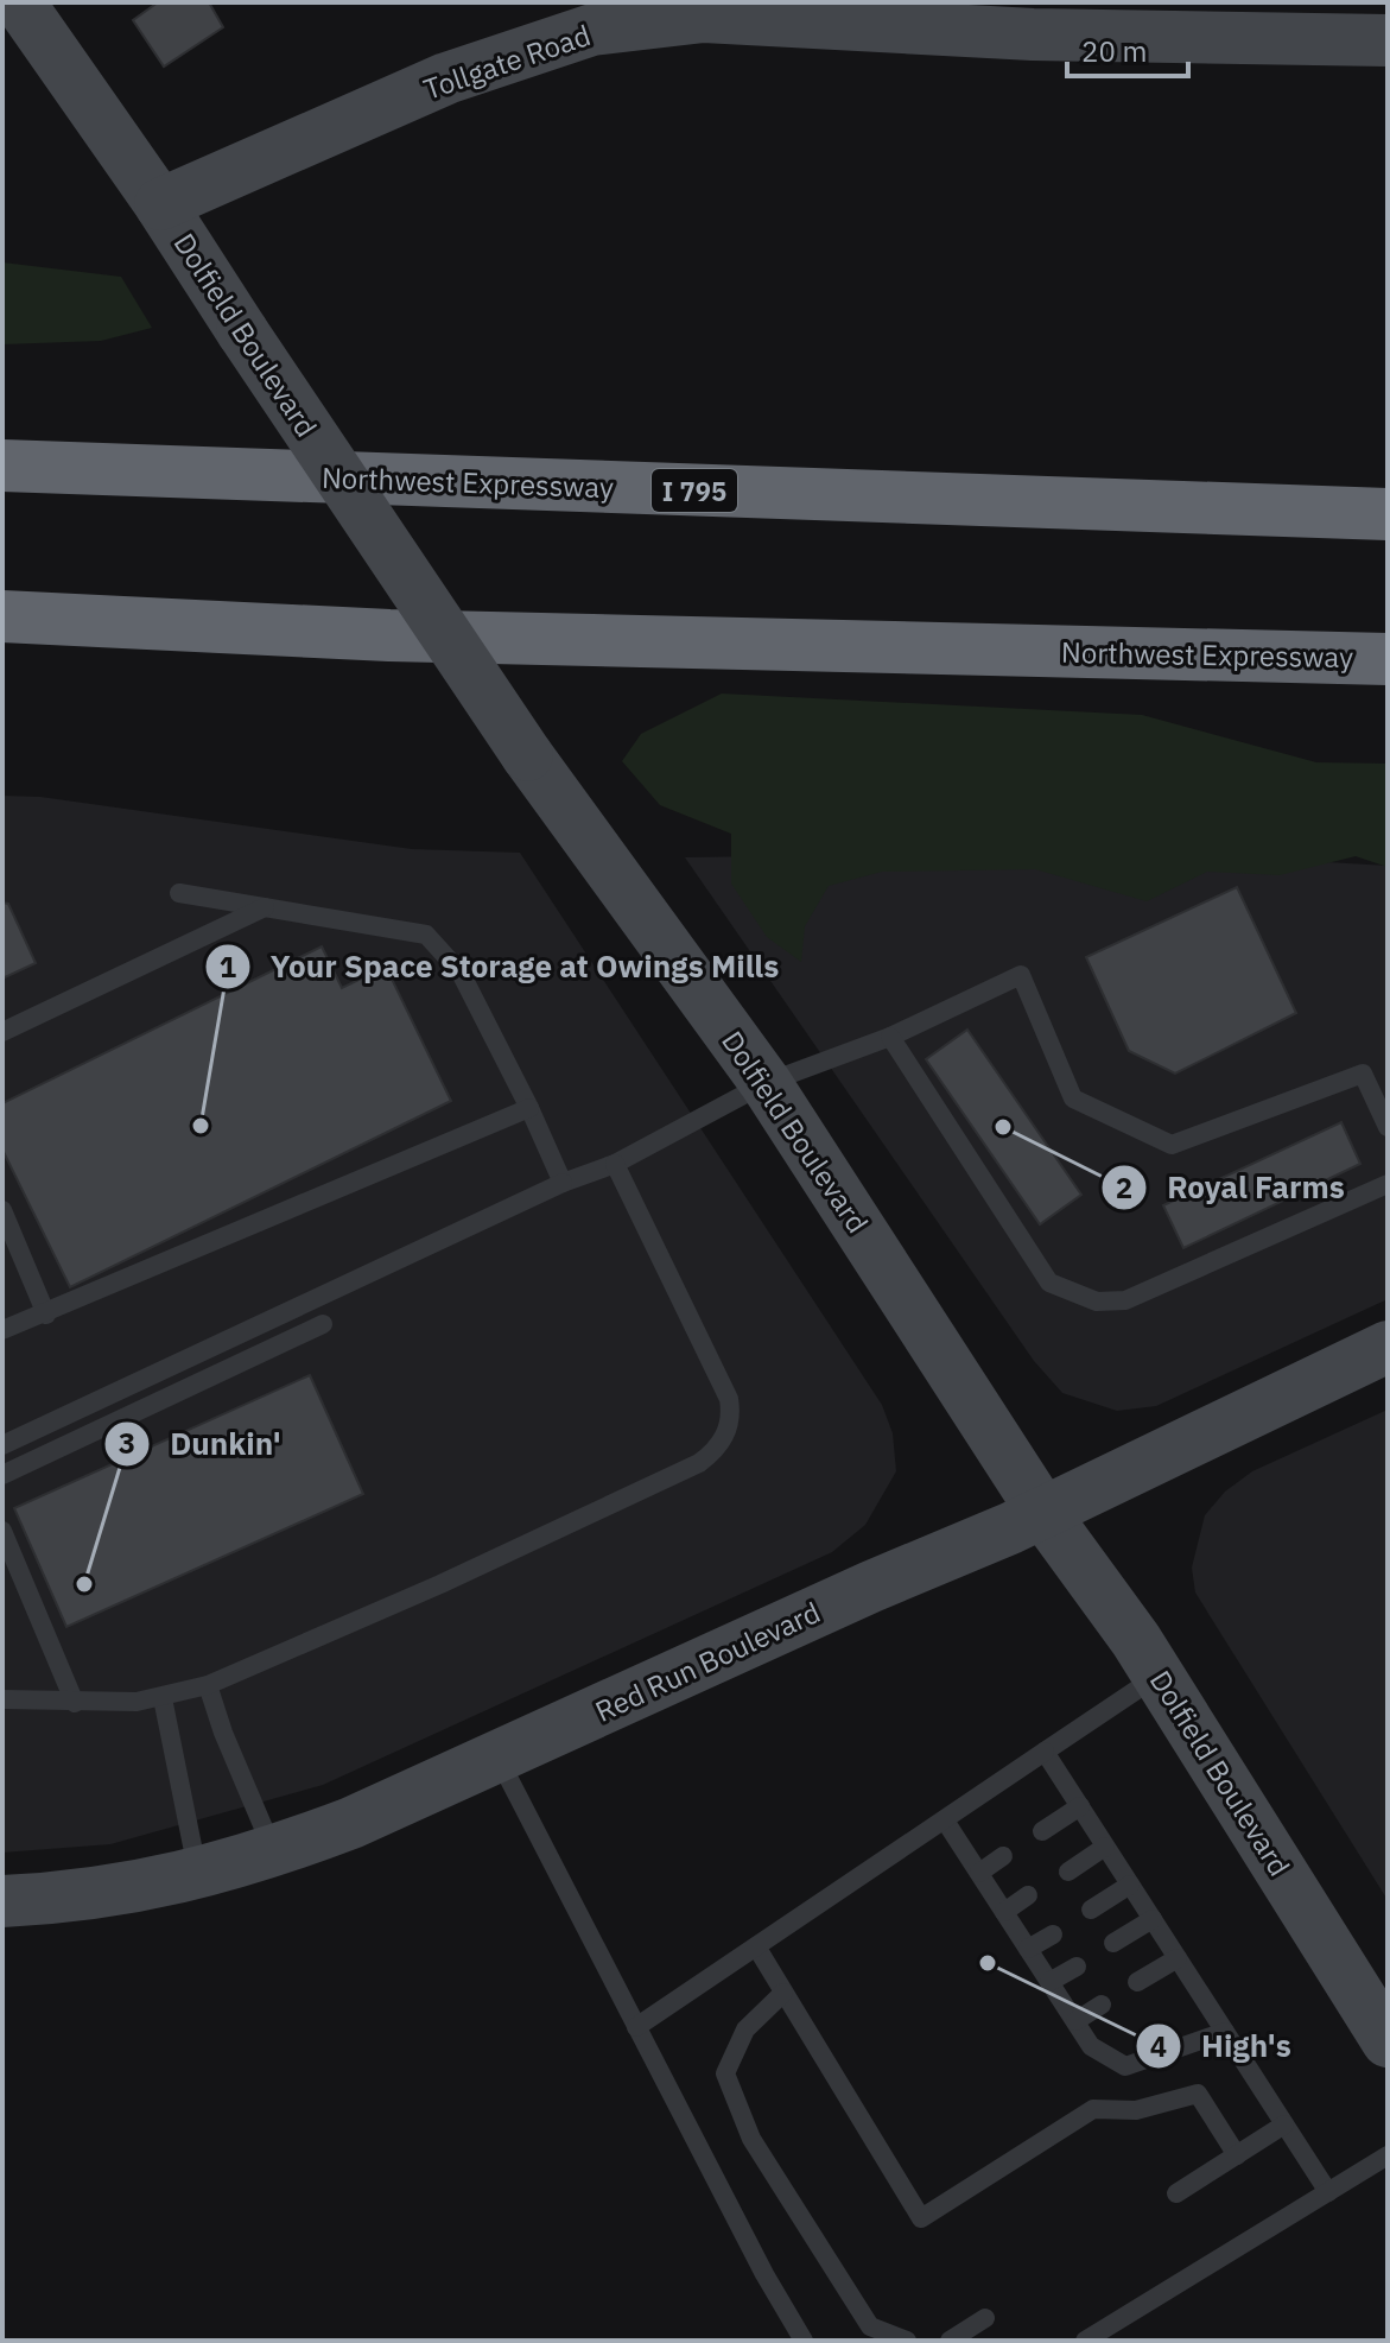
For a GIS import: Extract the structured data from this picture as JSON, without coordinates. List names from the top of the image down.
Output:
{
  "streets": {
    "highway": ["Northwest Expressway", "I 795"],
    "main road": ["Tollgate Road", "Dolfield Boulevard", "Red Run Boulevard"]
  },
  "crossings": [
    ["Tollgate Road", "Dolfield Boulevard"],
    ["Dolfield Boulevard", "Red Run Boulevard"]
  ],
  "places": [
    "Your Space Storage at Owings Mills",
    "Royal Farms",
    "Dunkin'",
    "High's"
  ],
  "scale_bar": "20 m"
}
